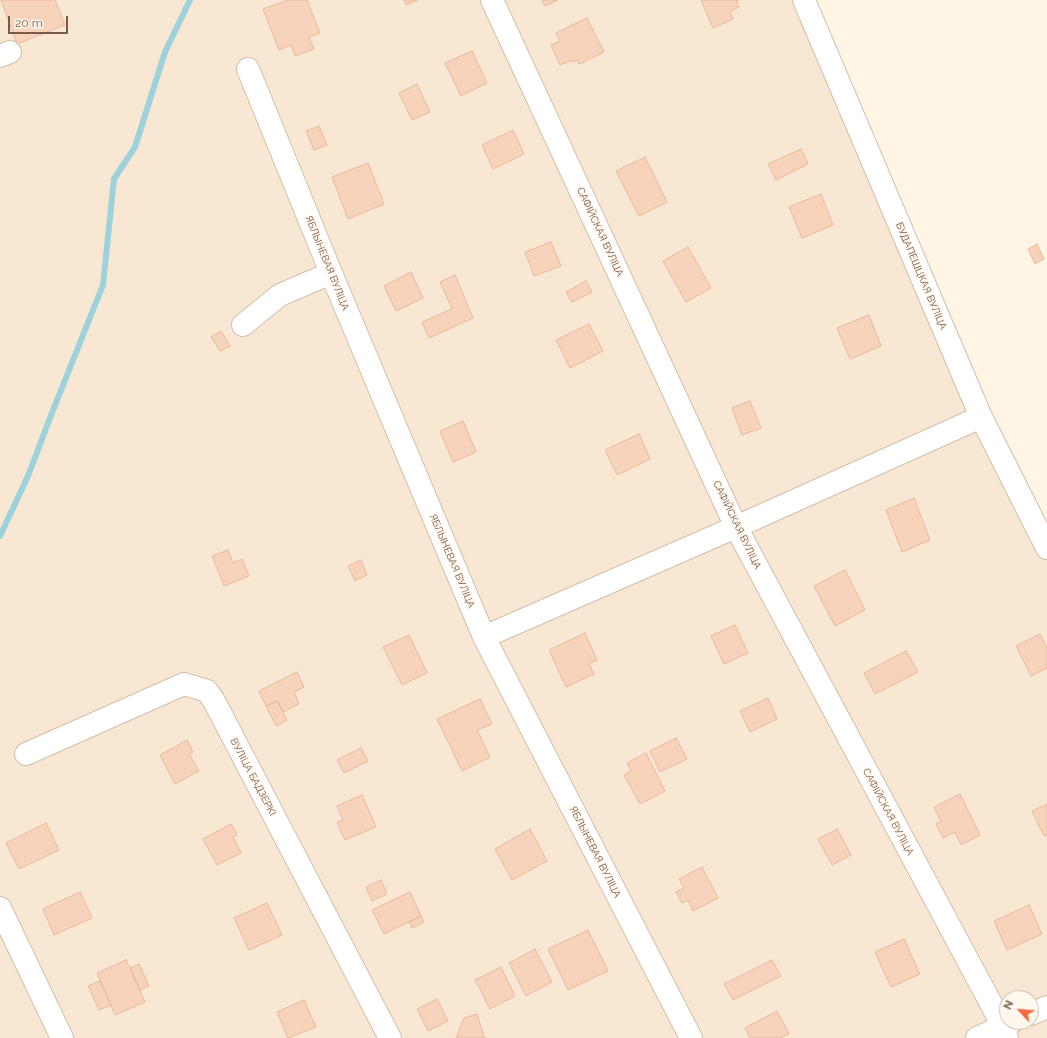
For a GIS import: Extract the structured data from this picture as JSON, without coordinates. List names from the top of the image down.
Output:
{
  "streets": {
    "street": [
      "САФІЙСКАЯ ВУЛІЦА",
      "ЯБЛЫНЕВАЯ ВУЛІЦА",
      "БУДАПЕШЦКАЯ ВУЛІЦА",
      "ВУЛІЦА БАДЗЕРКІ"
    ]
  },
  "scale_bar": "20 m",
  "north": "top left"
}
